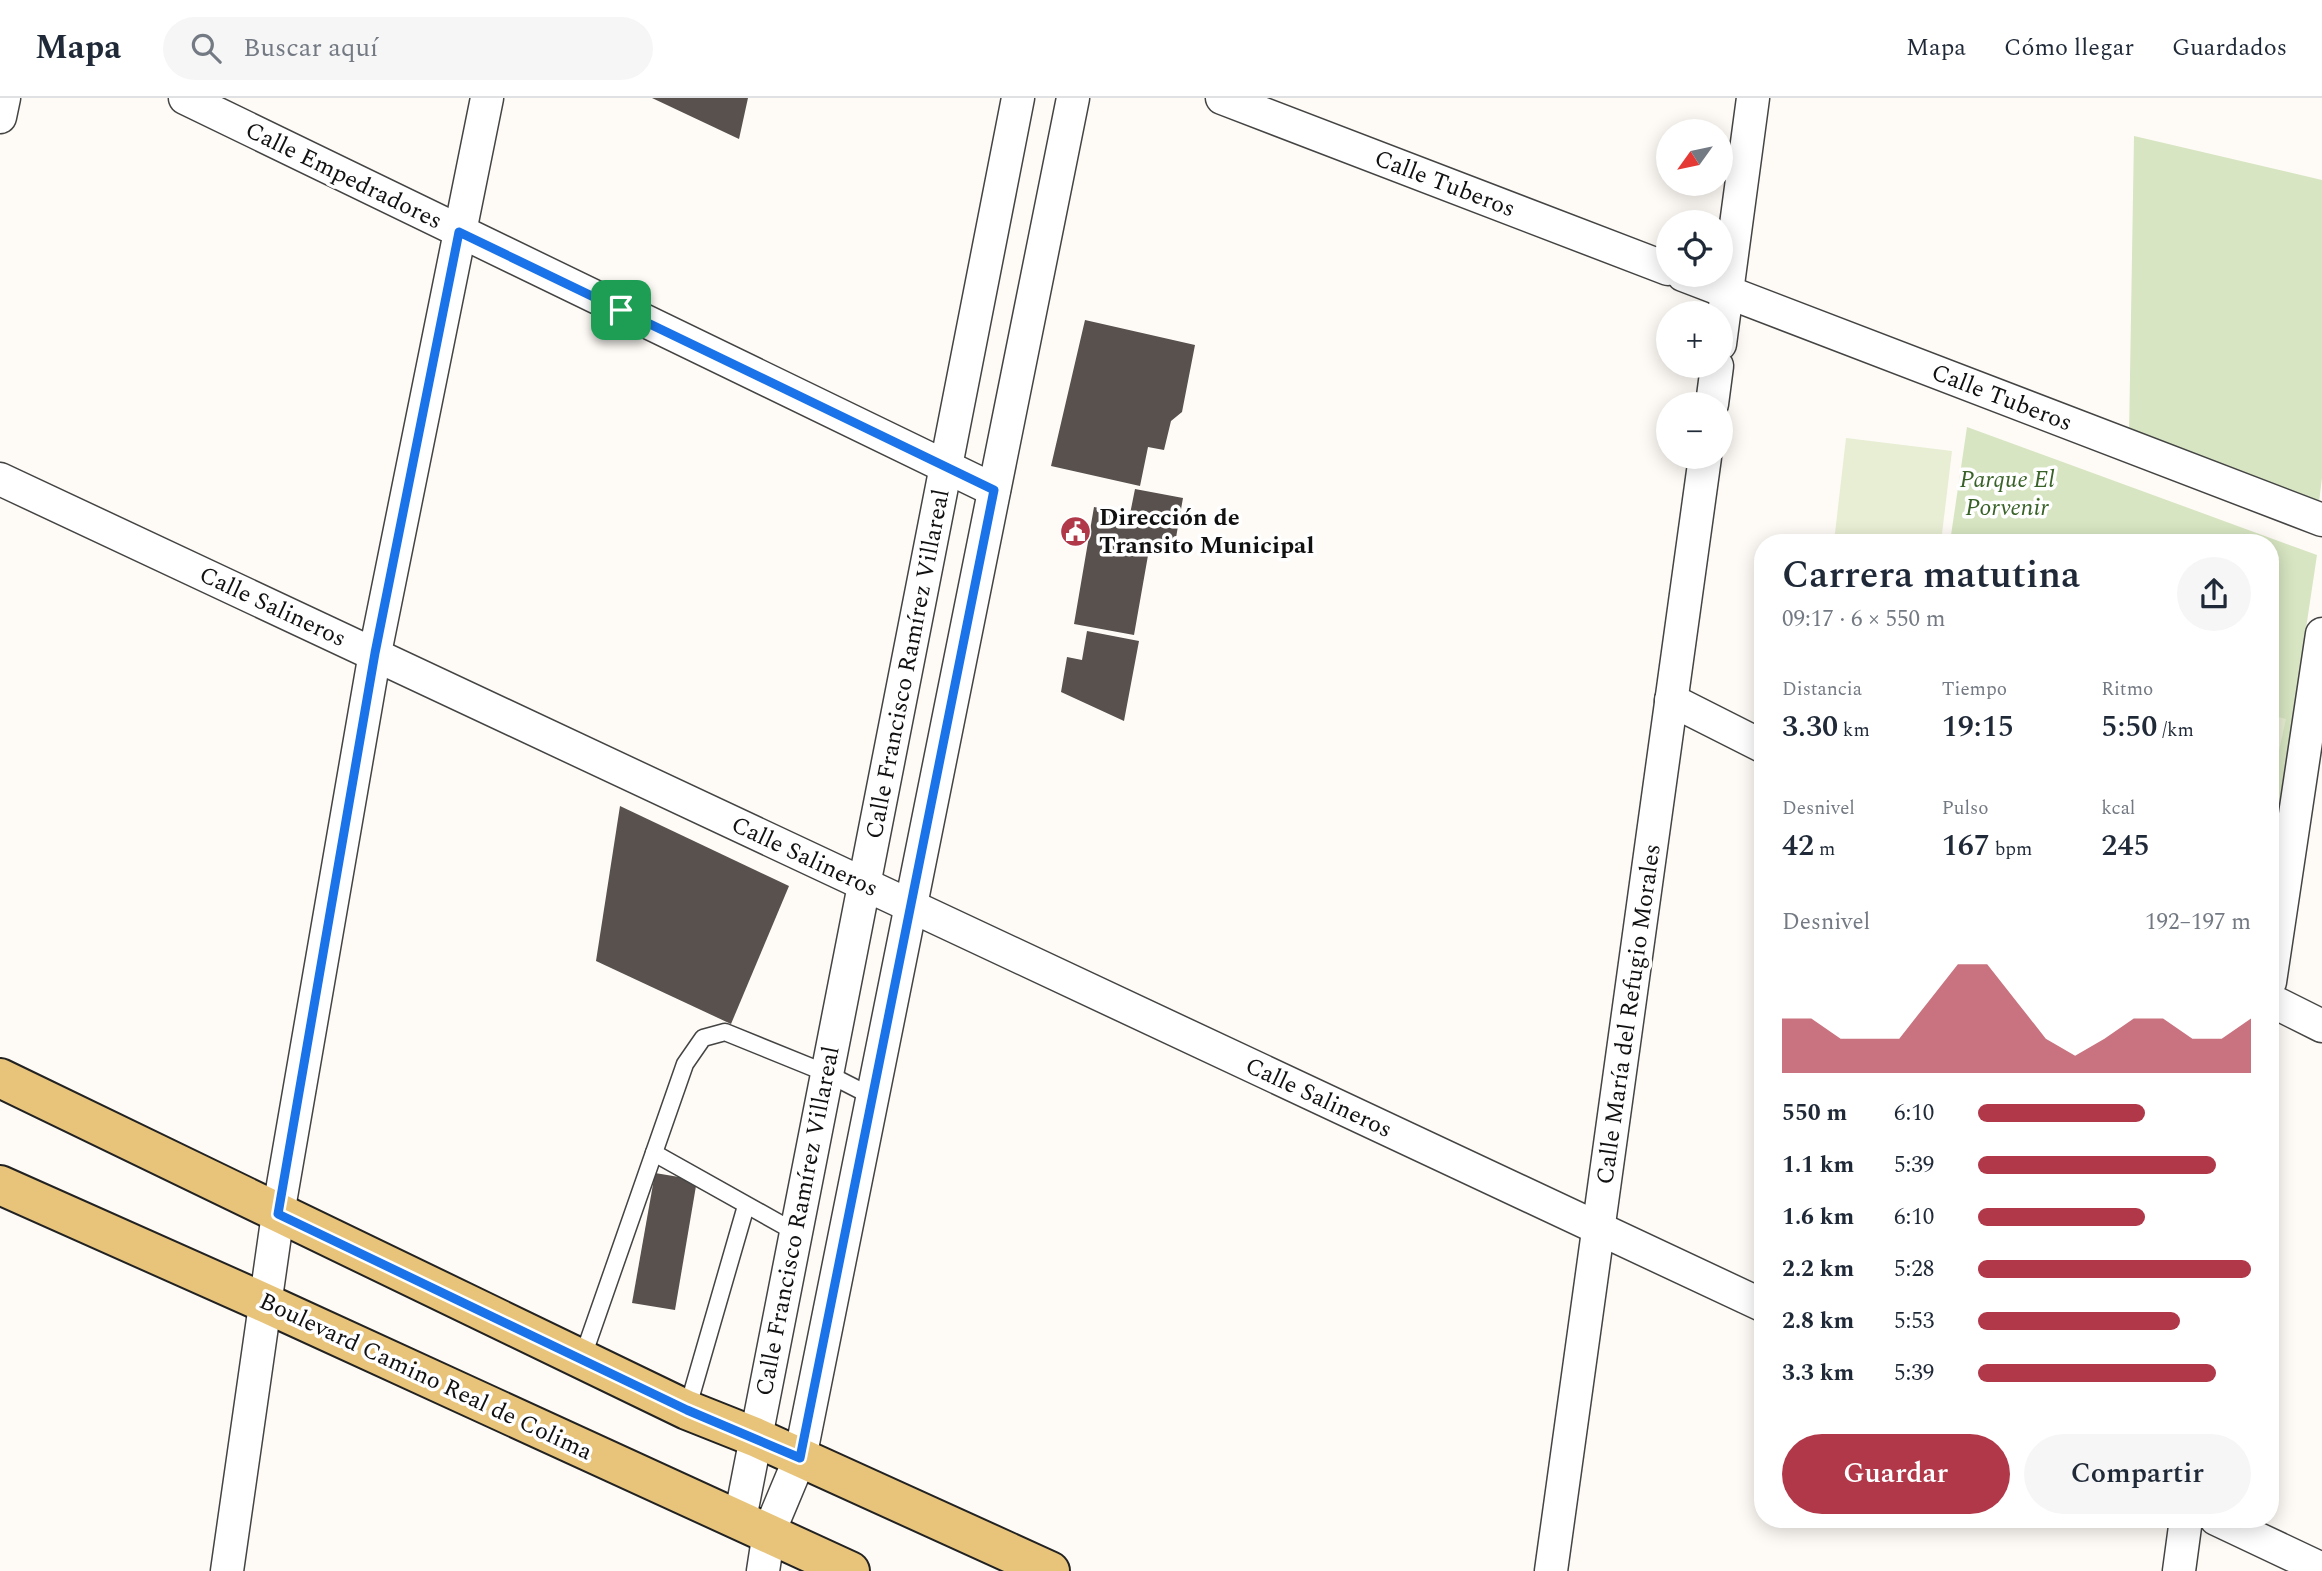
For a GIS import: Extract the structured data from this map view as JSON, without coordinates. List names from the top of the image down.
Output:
{
  "streets": {
    "main road": ["Boulevard Camino Real de Colima"],
    "street": [
      "Calle Empedradores",
      "Calle Tuberos",
      "Calle Salineros",
      "Calle Francisco Ramírez Villareal",
      "Calle María del Refugio Morales"
    ]
  },
  "crossings": [
    ["Calle Empedradores", "Calle Francisco Ramírez Villareal"],
    ["Calle Salineros", "Calle Francisco Ramírez Villareal"],
    ["Calle Salineros", "Calle María del Refugio Morales"],
    ["Calle Francisco Ramírez Villareal", "Boulevard Camino Real de Colima"]
  ],
  "parks": ["Parque El Porvenir"],
  "places": {
    "public building": ["Dirección de Transito Municipal"]
  },
  "north": "bottom left",
  "page": {
    "header": "Mapa",
    "search": "Buscar aquí",
    "nav": ["Mapa", "Cómo llegar", "Guardados"],
    "map_buttons": ["+", "−"],
    "heading": ["Carrera matutina", "09:17 · 6 × 550 m"],
    "stats": [
      ["Distancia", "3.30 km"],
      ["Tiempo", "19:15"],
      ["Ritmo", "5:50 /km"],
      ["Desnivel", "42 m"],
      ["Pulso", "167 bpm"],
      ["kcal", "245"]
    ],
    "chart": ["Desnivel", "192–197 m"],
    "list": [
      {
        "name": "550 m",
        "note": "6:10"
      },
      {
        "name": "1.1 km",
        "note": "5:39"
      },
      {
        "name": "1.6 km",
        "note": "6:10"
      },
      {
        "name": "2.2 km",
        "note": "5:28"
      },
      {
        "name": "2.8 km",
        "note": "5:53"
      },
      {
        "name": "3.3 km",
        "note": "5:39"
      }
    ],
    "buttons": ["Guardar", "Compartir"]
  }
}
